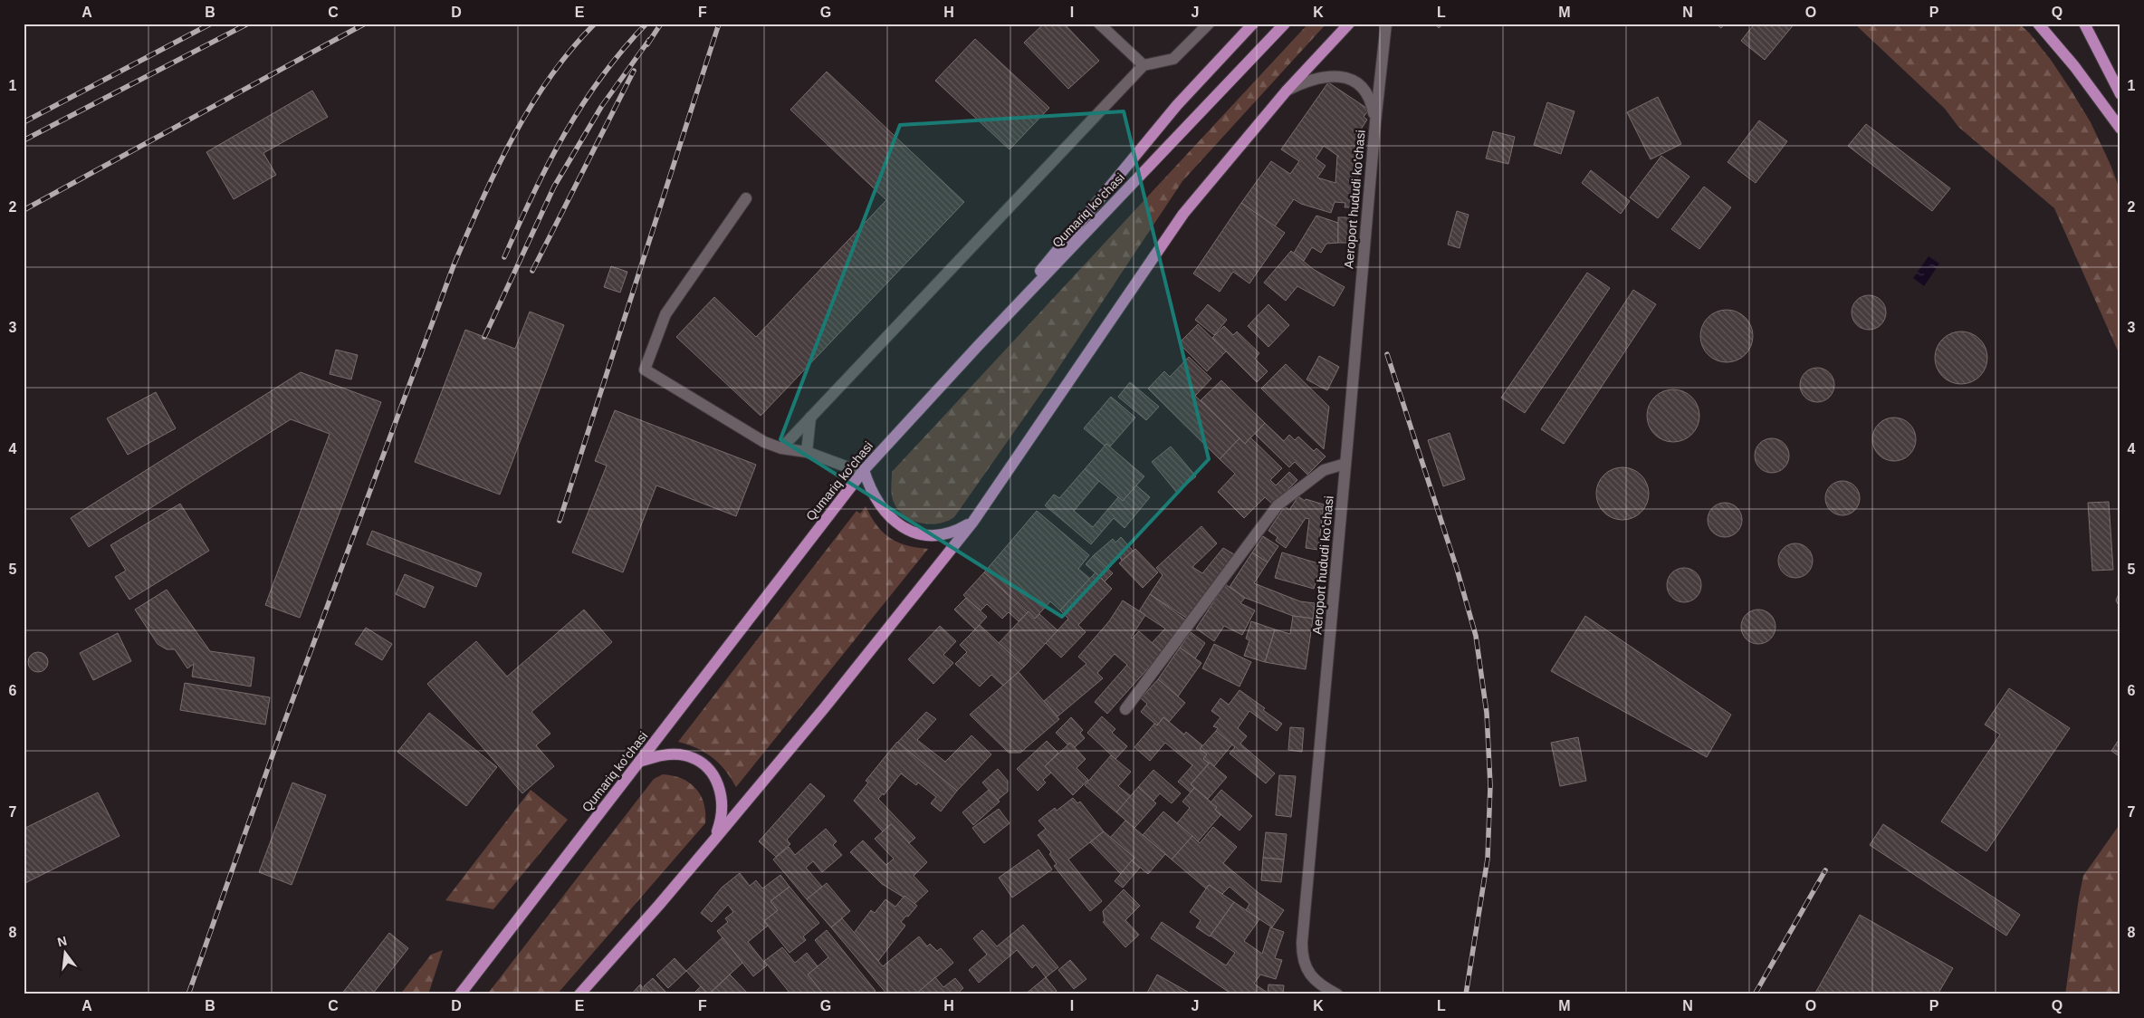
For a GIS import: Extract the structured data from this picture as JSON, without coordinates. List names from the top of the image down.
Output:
{
  "streets": {
    "main road": ["Qumariq ko'chasi"],
    "street": ["Aeroport hududi ko'chasi"]
  },
  "north": "top",
  "grid": {
    "columns": [
      "A",
      "B",
      "C",
      "D",
      "E",
      "F",
      "G",
      "H",
      "I",
      "J",
      "K",
      "L",
      "M",
      "N",
      "O",
      "P",
      "Q"
    ],
    "rows": [
      "1",
      "2",
      "3",
      "4",
      "5",
      "6",
      "7",
      "8"
    ]
  }
}
